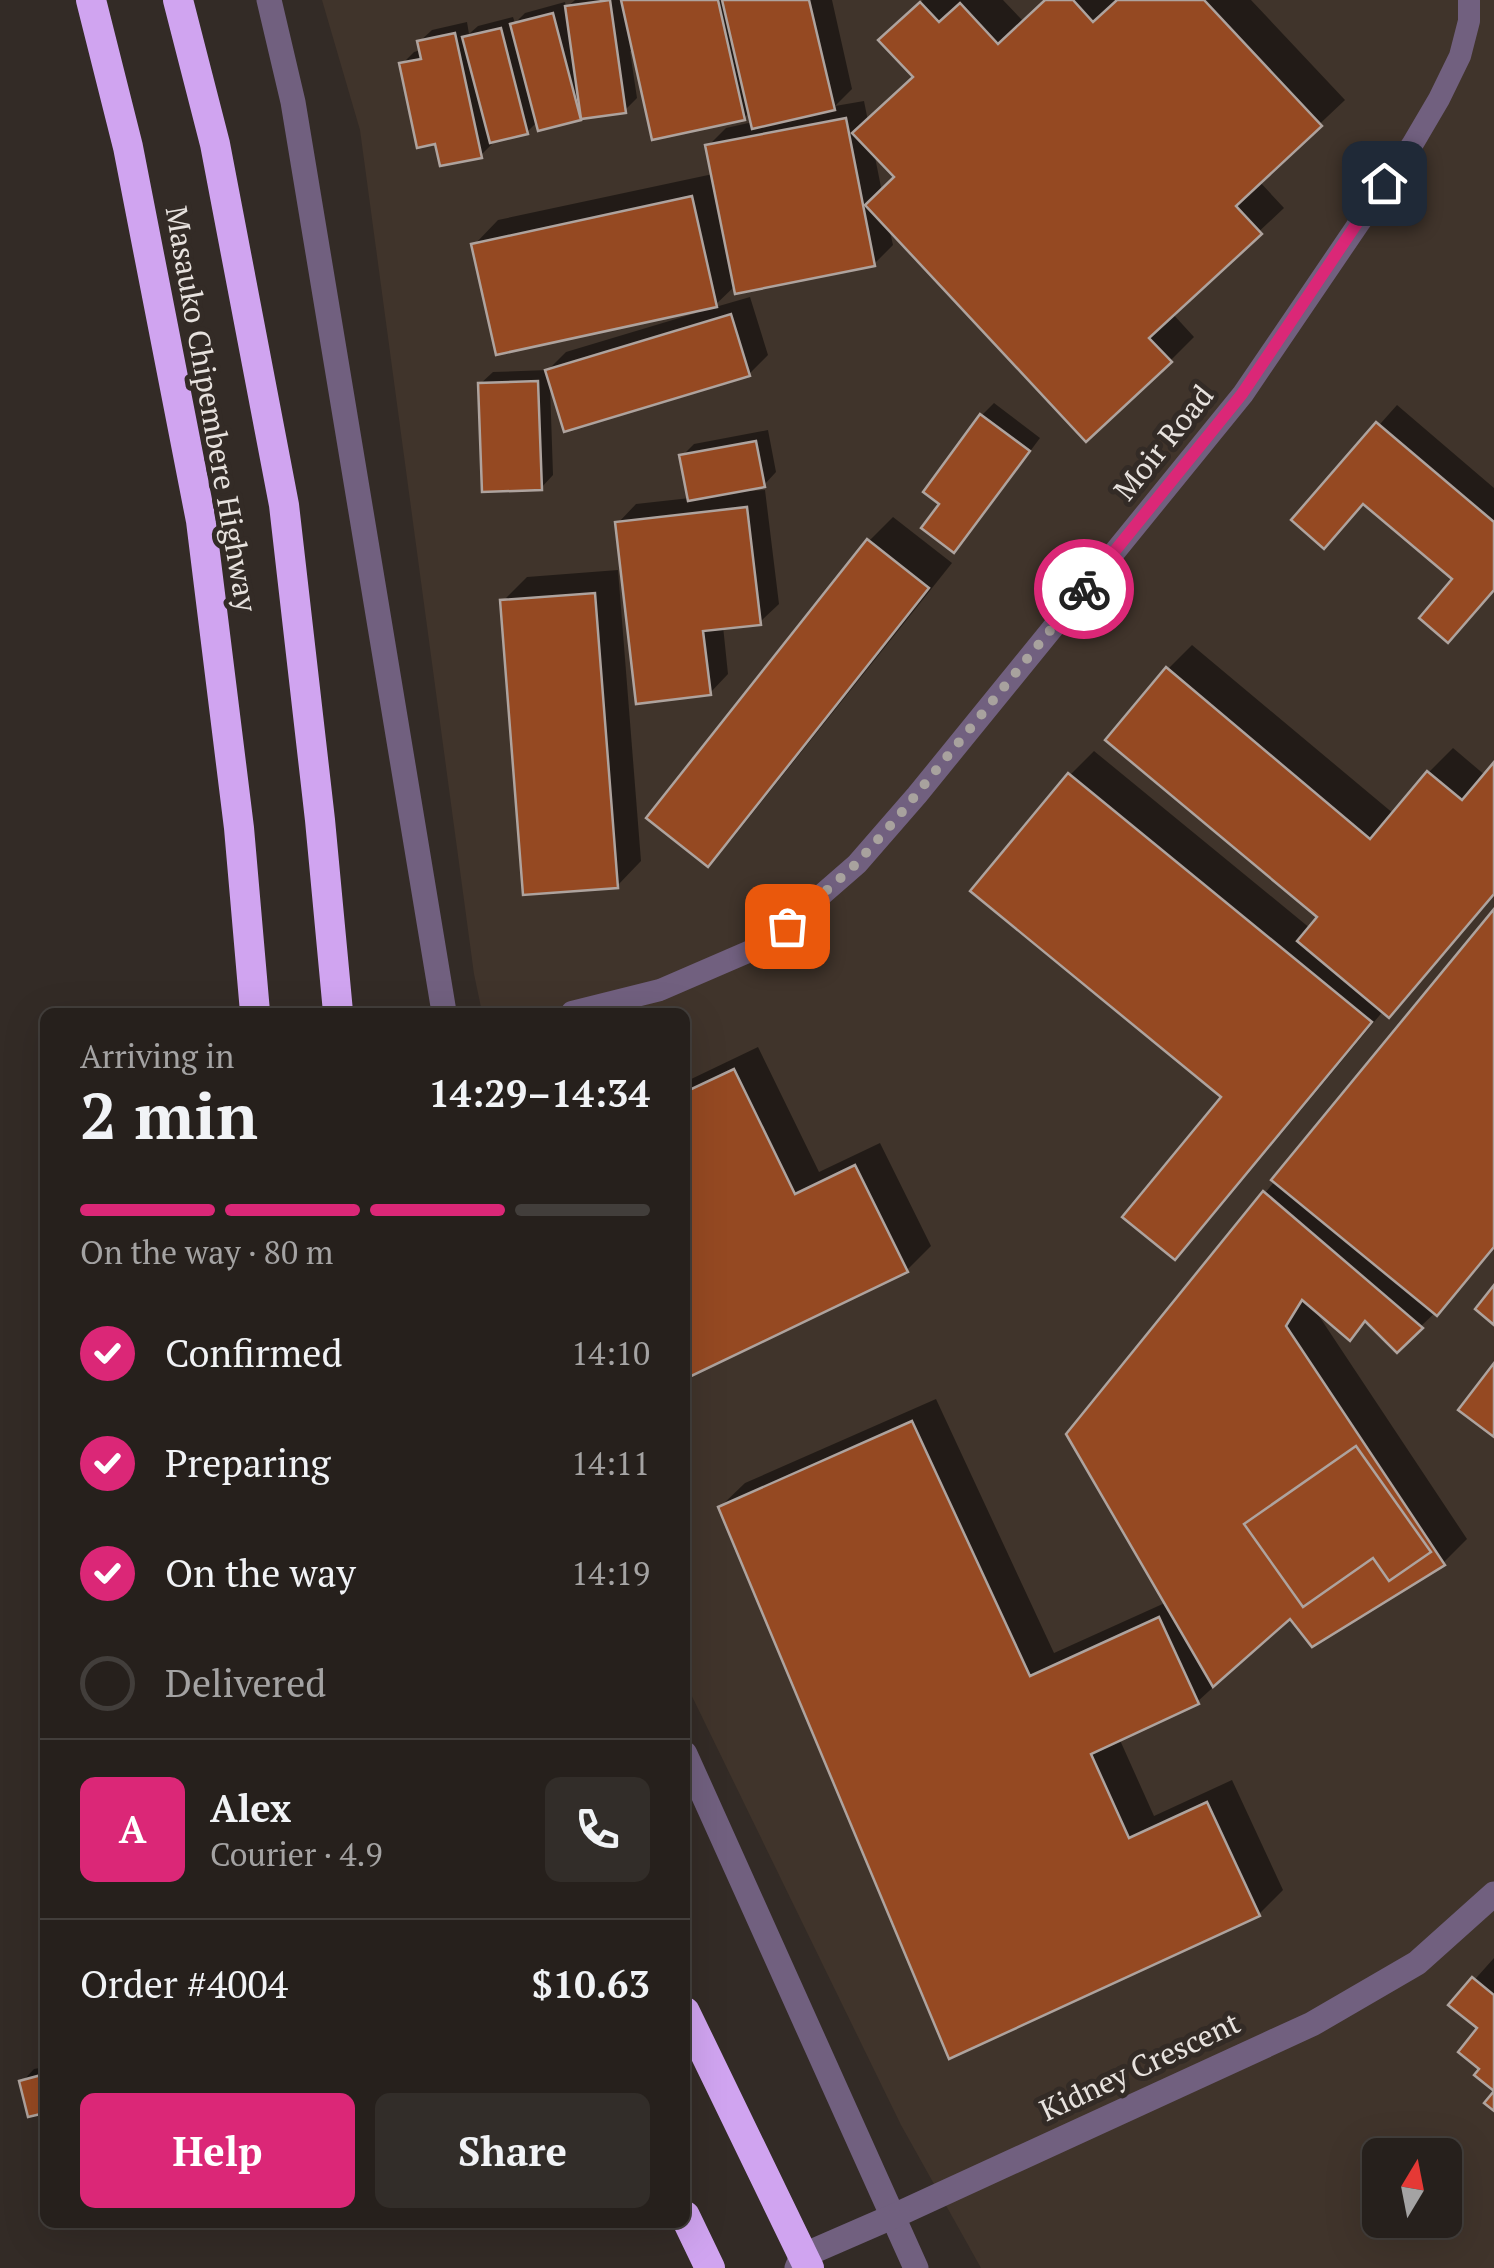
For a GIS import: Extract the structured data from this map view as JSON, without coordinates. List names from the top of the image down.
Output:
{
  "streets": {
    "highway": ["Masauko Chipembere Highway"],
    "street": ["Kidney Crescent"],
    "lane": ["Moir Road"]
  },
  "north": "top",
  "page": {
    "heading": ["2 min", "Arriving in", "14:29–14:34"],
    "panel": [
      "Alex",
      "Courier · 4.9",
      "Order #4004",
      "$10.63"
    ],
    "bar": "On the way · 80 m",
    "list": [
      ["Confirmed", "14:10"],
      ["Preparing", "14:11"],
      ["On the way", "14:19"],
      "Delivered"
    ],
    "round": "A",
    "buttons": ["Help", "Share"]
  }
}
